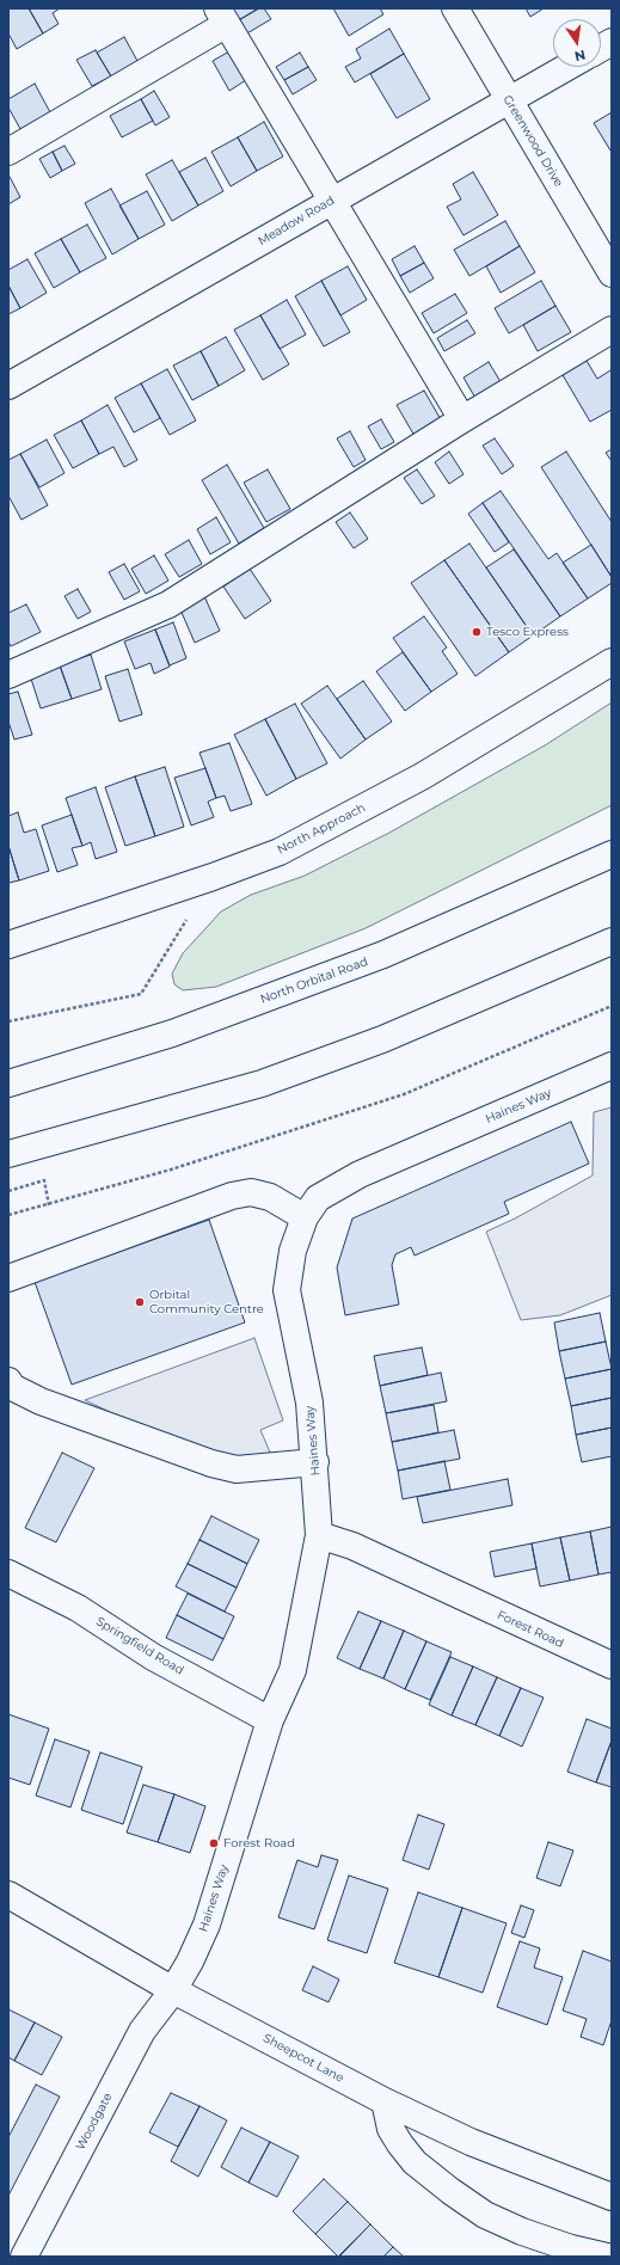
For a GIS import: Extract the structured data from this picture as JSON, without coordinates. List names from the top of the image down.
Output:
{
  "streets": {
    "main road": [
      "Greenwood Drive",
      "Meadow Road",
      "North Approach",
      "North Orbital Road",
      "Haines Way",
      "Forest Road",
      "Springfield Road",
      "Sheepcot Lane",
      "Woodgate"
    ]
  },
  "crossings": [
    ["Greenwood Drive", "Meadow Road"],
    ["Haines Way", "Forest Road"],
    ["Haines Way", "Springfield Road"],
    ["Haines Way", "Sheepcot Lane"],
    ["Haines Way", "Woodgate"],
    ["Sheepcot Lane", "Woodgate"]
  ],
  "places": ["Tesco Express", "Orbital Community Centre", "Forest Road"],
  "north": "bottom"
}
